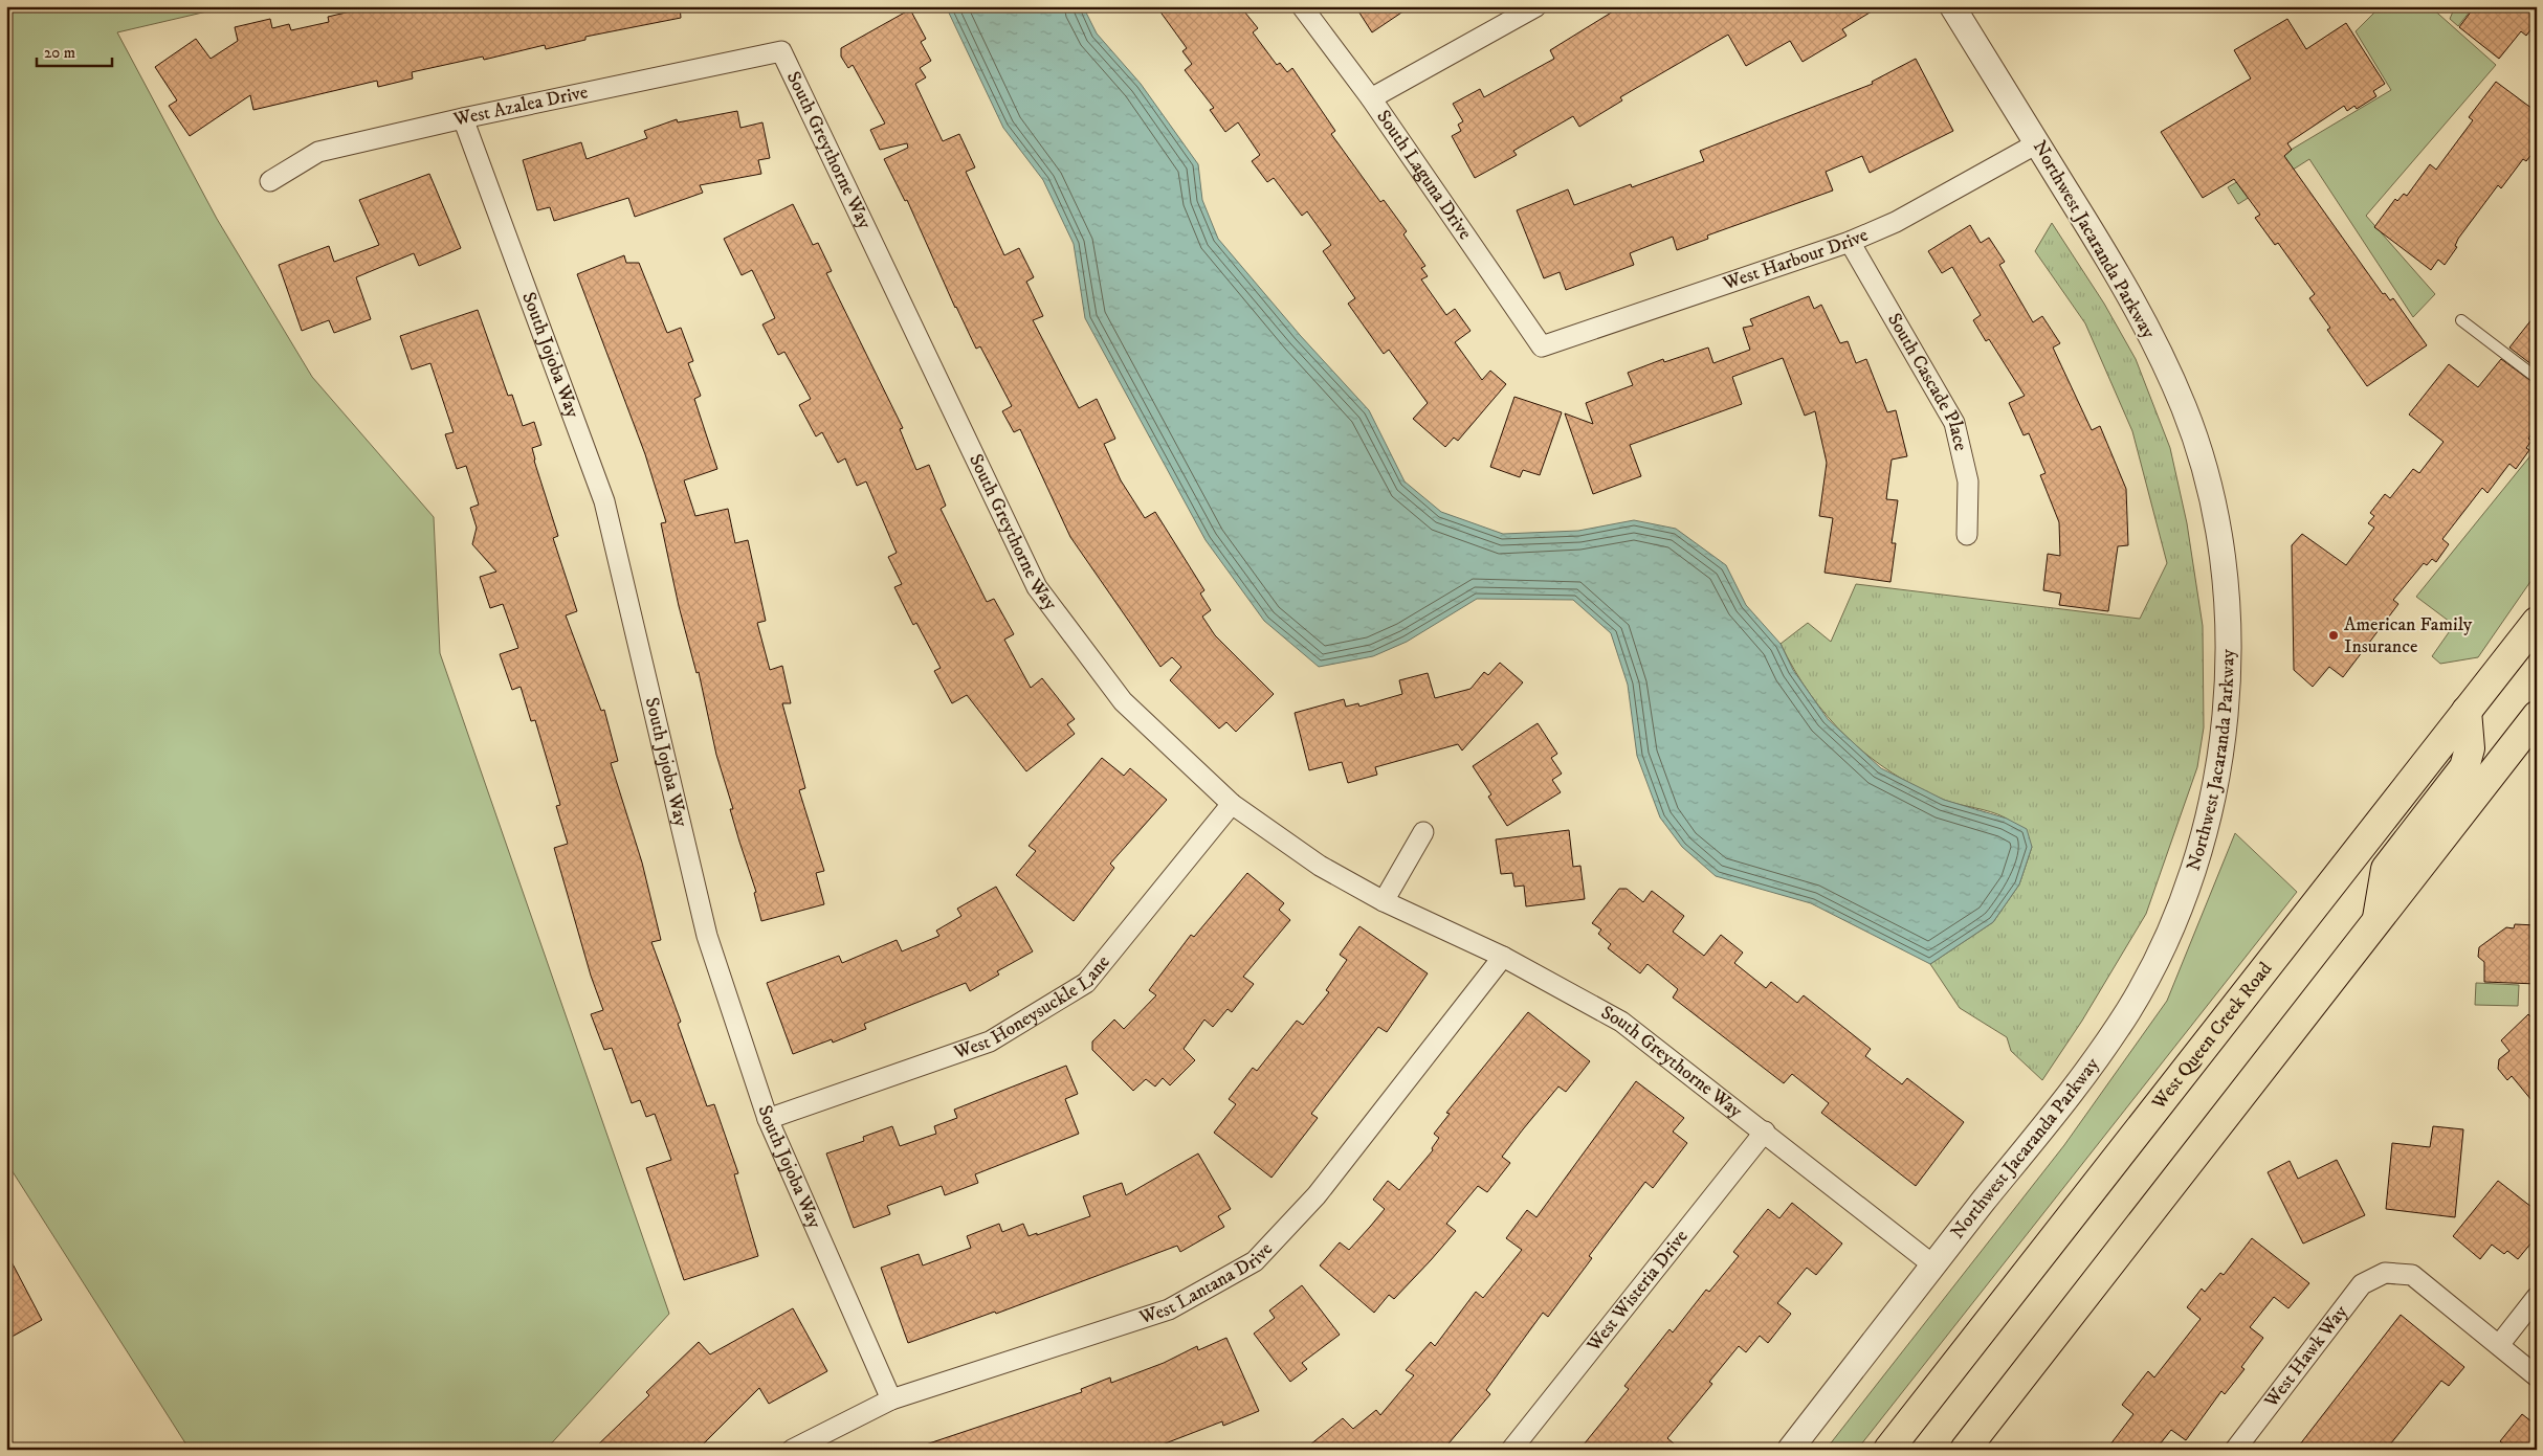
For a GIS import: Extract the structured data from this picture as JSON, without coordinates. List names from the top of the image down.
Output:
{
  "streets": {
    "main road": ["West Queen Creek Road"],
    "street": [
      "West Azalea Drive",
      "South Greythorne Way",
      "South Laguna Drive",
      "Northwest Jacaranda Parkway",
      "West Harbour Drive",
      "South Jojoba Way",
      "South Cascade Place",
      "West Honeysuckle Lane",
      "West Lantana Drive",
      "West Wisteria Drive",
      "West Hawk Way"
    ]
  },
  "crossings": [
    ["West Azalea Drive", "South Greythorne Way"],
    ["West Azalea Drive", "South Jojoba Way"],
    ["South Greythorne Way", "Northwest Jacaranda Parkway"],
    ["South Greythorne Way", "West Honeysuckle Lane"],
    ["South Greythorne Way", "West Lantana Drive"],
    ["South Greythorne Way", "West Wisteria Drive"],
    ["South Laguna Drive", "West Harbour Drive"],
    ["Northwest Jacaranda Parkway", "West Harbour Drive"],
    ["West Harbour Drive", "South Cascade Place"],
    ["South Jojoba Way", "West Honeysuckle Lane"],
    ["South Jojoba Way", "West Lantana Drive"]
  ],
  "places": ["American Family Insurance"],
  "scale_bar": "20 m"
}
